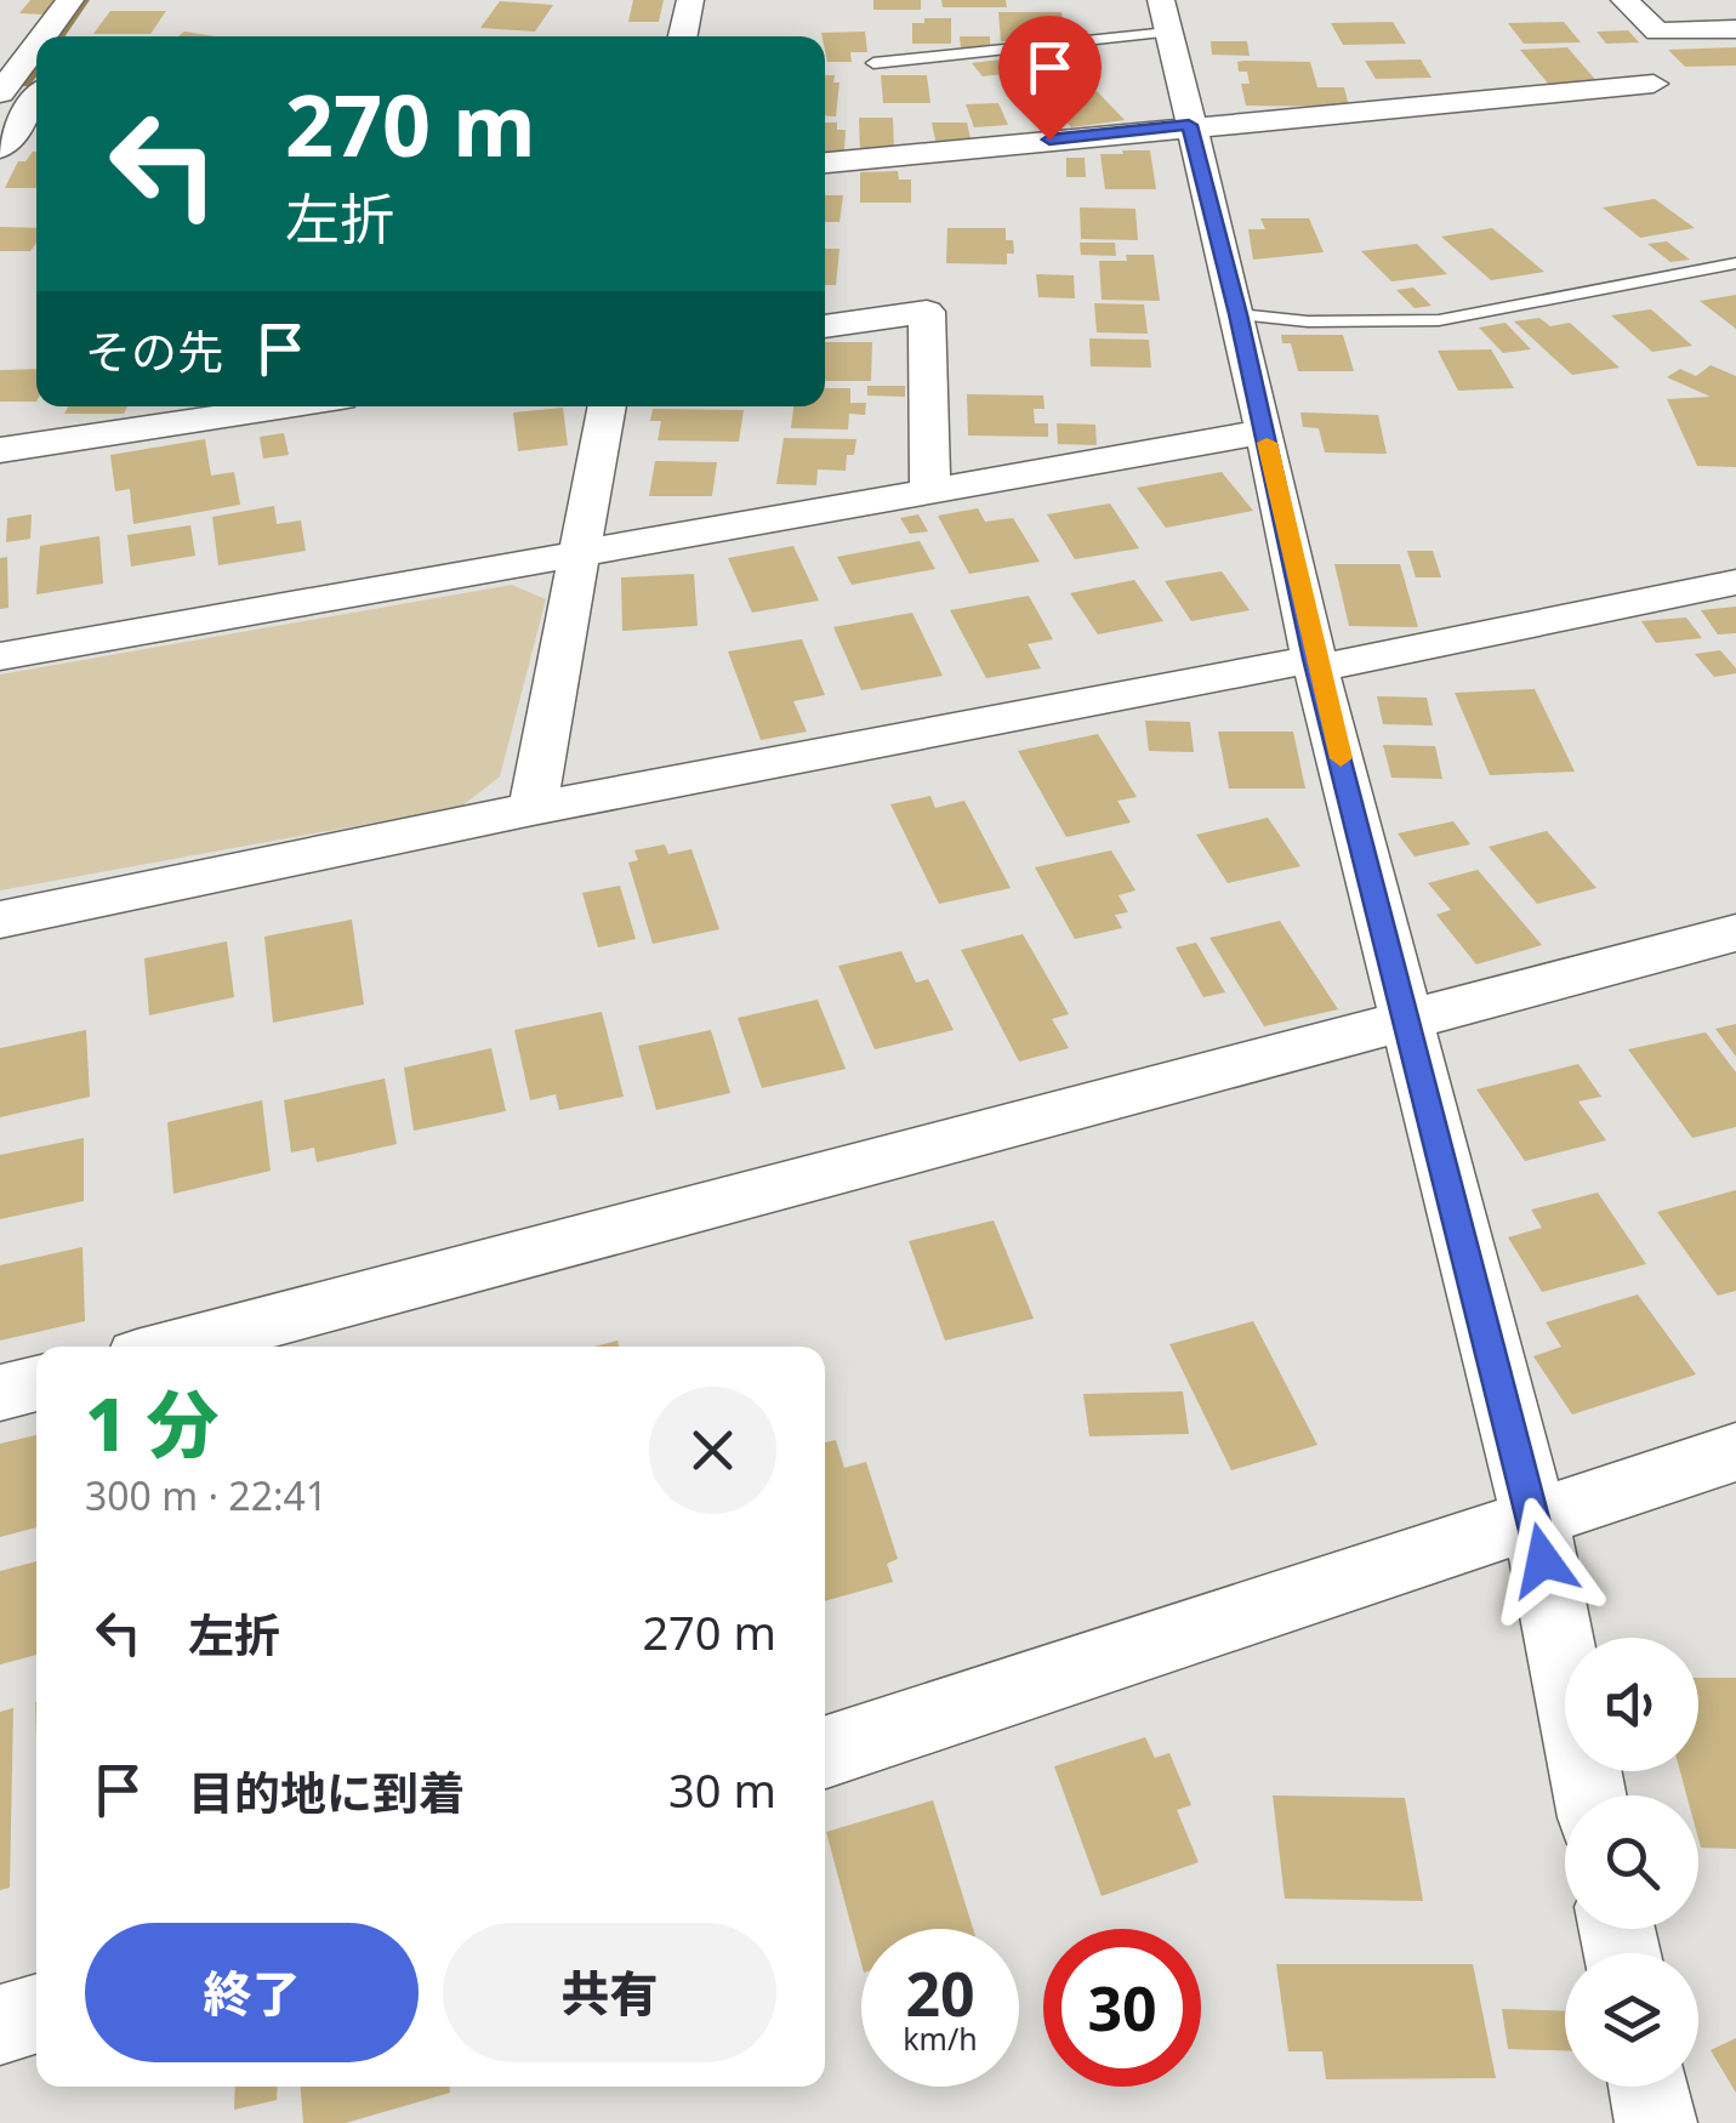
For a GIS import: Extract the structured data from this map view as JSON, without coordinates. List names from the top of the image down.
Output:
{
  "page": {
    "turn": ["270 m", "左折"],
    "then": "その先",
    "heading": ["1 分", "300 m · 22:41"],
    "list": [
      {
        "name": "左折",
        "value": "270 m"
      },
      {
        "name": "目的地に到着",
        "value": "30 m"
      }
    ],
    "buttons": ["終了", "共有"],
    "speed": "20 km/h",
    "limit": "30"
  }
}
